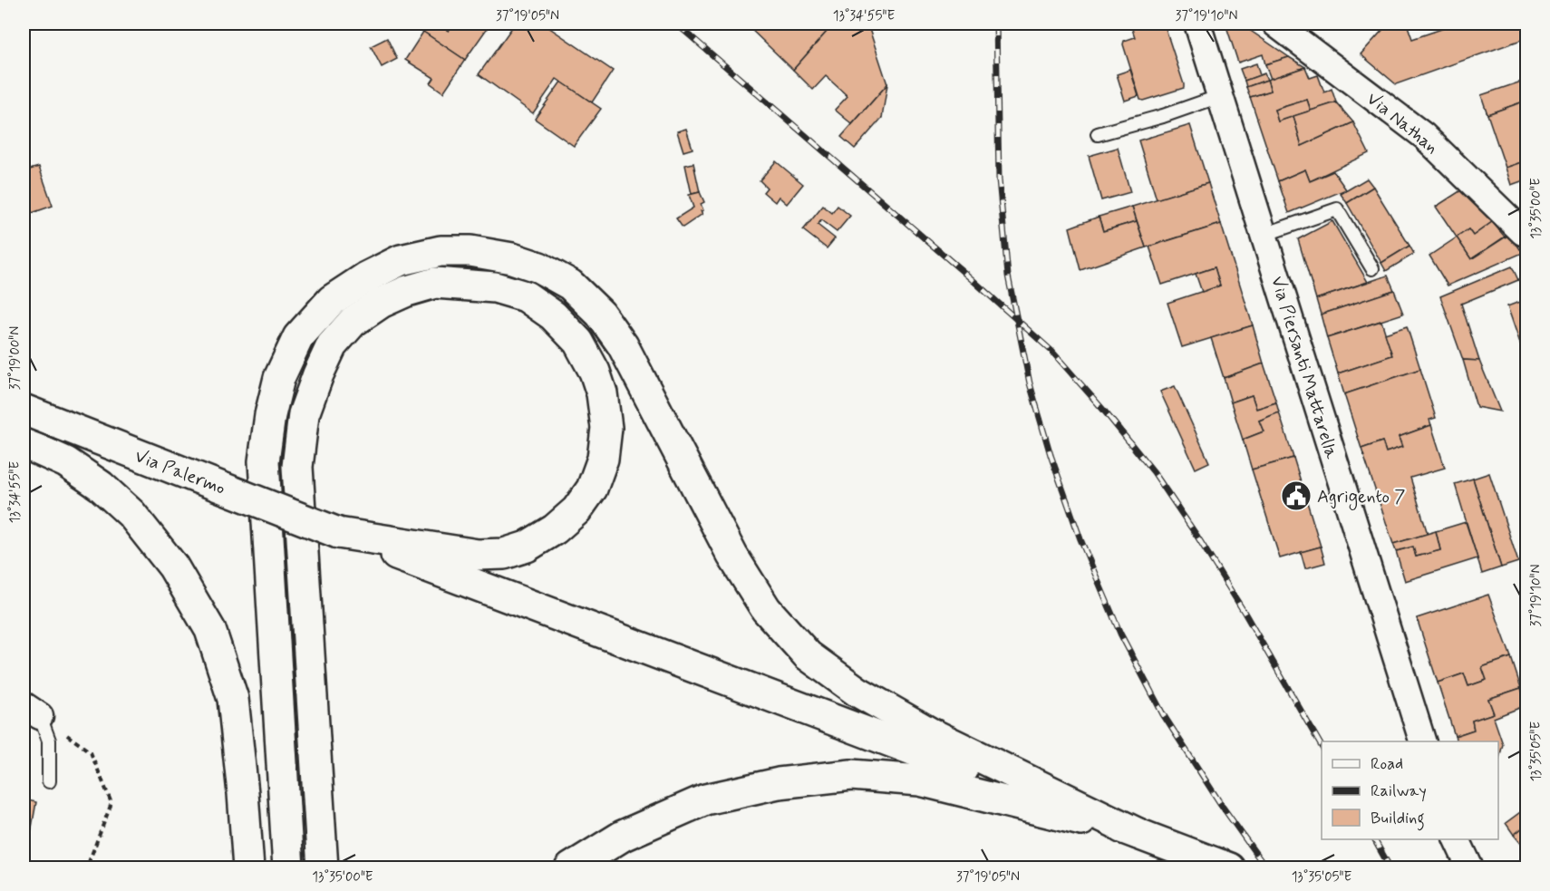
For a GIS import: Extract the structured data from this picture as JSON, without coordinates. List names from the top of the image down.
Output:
{
  "streets": {
    "main road": ["Via Palermo"],
    "street": ["Via Nathan", "Via Piersanti Mattarella"]
  },
  "places": {
    "public building": ["Agrigento 7"]
  },
  "legend": ["Road", "Railway", "Building"],
  "coordinates": [
    "37°19'05\"N",
    "13°34'55\"E",
    "37°19'10\"N",
    "13°35'00\"E",
    "37°19'00\"N",
    "13°35'05\"E"
  ]
}
